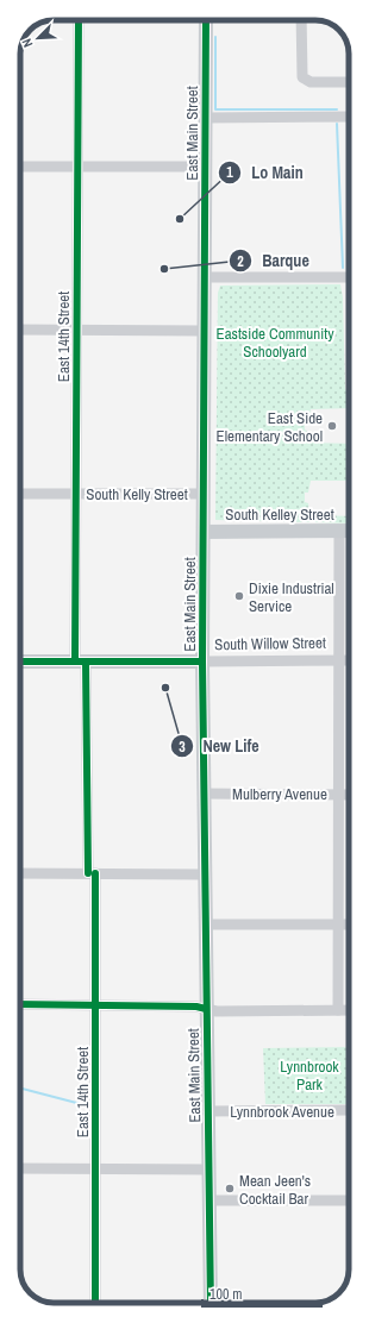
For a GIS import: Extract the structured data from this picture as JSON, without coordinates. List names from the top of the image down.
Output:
{
  "streets": {
    "main road": ["East Main Street", "South Kelley Street", "South Willow Street"],
    "street": [
      "East 14th Street",
      "South Kelly Street",
      "Mulberry Avenue",
      "Lynnbrook Avenue"
    ]
  },
  "crossings": [
    ["East Main Street", "South Kelly Street"],
    ["East Main Street", "South Kelley Street"],
    ["East Main Street", "South Willow Street"],
    ["East Main Street", "Mulberry Avenue"],
    ["East Main Street", "Lynnbrook Avenue"],
    ["East 14th Street", "South Kelly Street"],
    ["East 14th Street", "South Willow Street"]
  ],
  "parks": ["Eastside Community Schoolyard", "Lynnbrook Park"],
  "places": [
    "Lo Main",
    "Barque",
    "East Side Elementary School",
    "Dixie Industrial Service",
    "New Life",
    "Mean Jeen's Cocktail Bar"
  ],
  "scale_bar": "100 m",
  "north": "bottom left"
}
